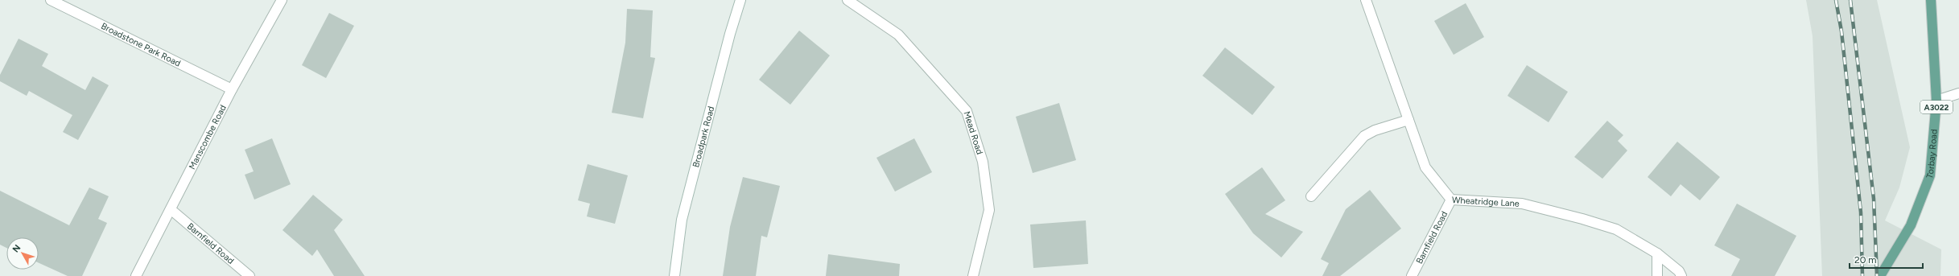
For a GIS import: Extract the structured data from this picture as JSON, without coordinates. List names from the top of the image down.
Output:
{
  "streets": {
    "main road": ["A3022", "Torbay Road"],
    "street": [
      "Broadstone Park Road",
      "Mead Road",
      "Broadpark Road",
      "Manscombe Road",
      "Wheatridge Lane",
      "Barnfield Road"
    ]
  },
  "crossings": [
    ["Broadstone Park Road", "Manscombe Road"],
    ["Manscombe Road", "Barnfield Road"],
    ["Wheatridge Lane", "Barnfield Road"]
  ],
  "scale_bar": "20 m",
  "north": "top left"
}
